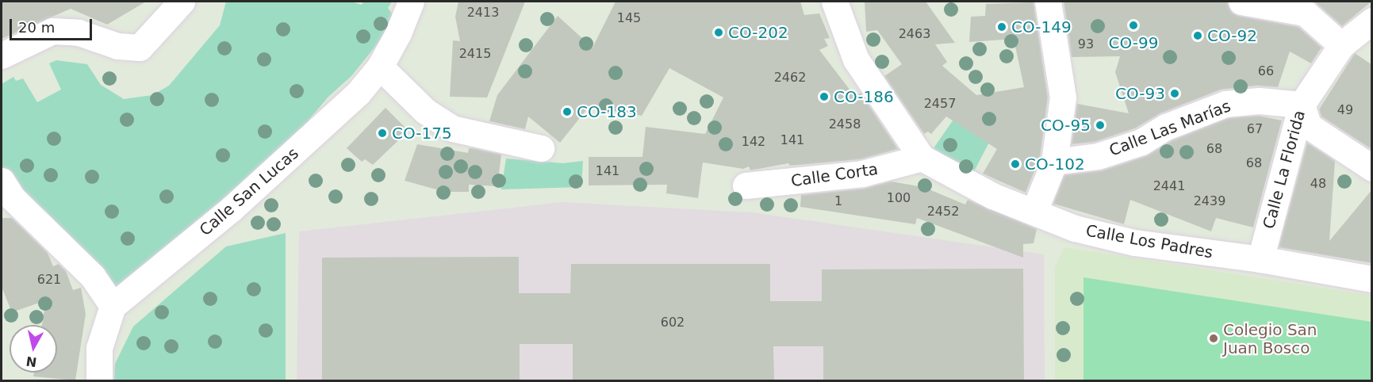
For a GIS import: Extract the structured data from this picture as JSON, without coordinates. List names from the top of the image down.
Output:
{
  "streets": {
    "street": [
      "Calle Las Marías",
      "Calle La Florida",
      "Calle Corta",
      "Calle San Lucas",
      "Calle Los Padres"
    ]
  },
  "crossings": [
    ["Calle Las Marías", "Calle La Florida"],
    ["Calle La Florida", "Calle Los Padres"],
    ["Calle Corta", "Calle Los Padres"]
  ],
  "places": [
    "CO-99",
    "CO-149",
    "CO-202",
    "CO-92",
    "CO-93",
    "CO-186",
    "CO-183",
    "CO-95",
    "CO-175",
    "CO-102",
    "Colegio San Juan Bosco"
  ],
  "house_numbers": [
    "2413",
    "145",
    "2463",
    "93",
    "2415",
    "66",
    "2462",
    "2457",
    "49",
    "2458",
    "67",
    "141",
    "142",
    "68",
    "68",
    "141",
    "48",
    "2441",
    "100",
    "1",
    "2439",
    "2452",
    "621",
    "602"
  ],
  "scale_bar": "20 m",
  "north": "bottom"
}
